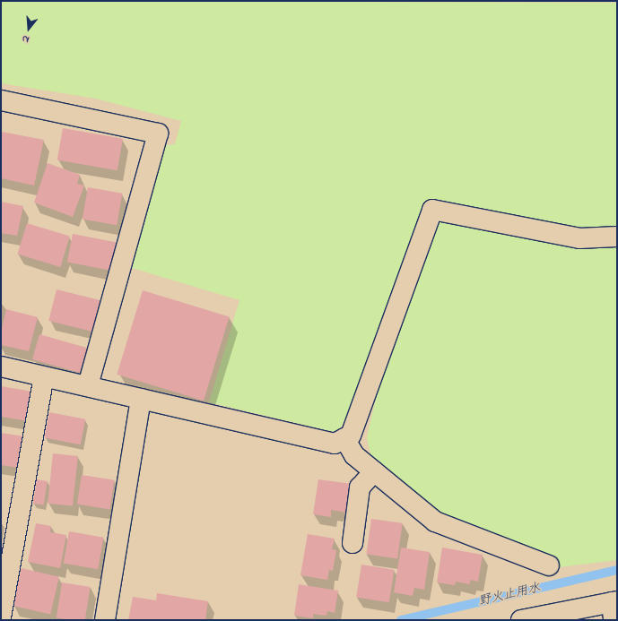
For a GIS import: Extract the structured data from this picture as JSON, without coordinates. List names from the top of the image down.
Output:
{
  "water": ["野火止用水"],
  "north": "bottom"
}
